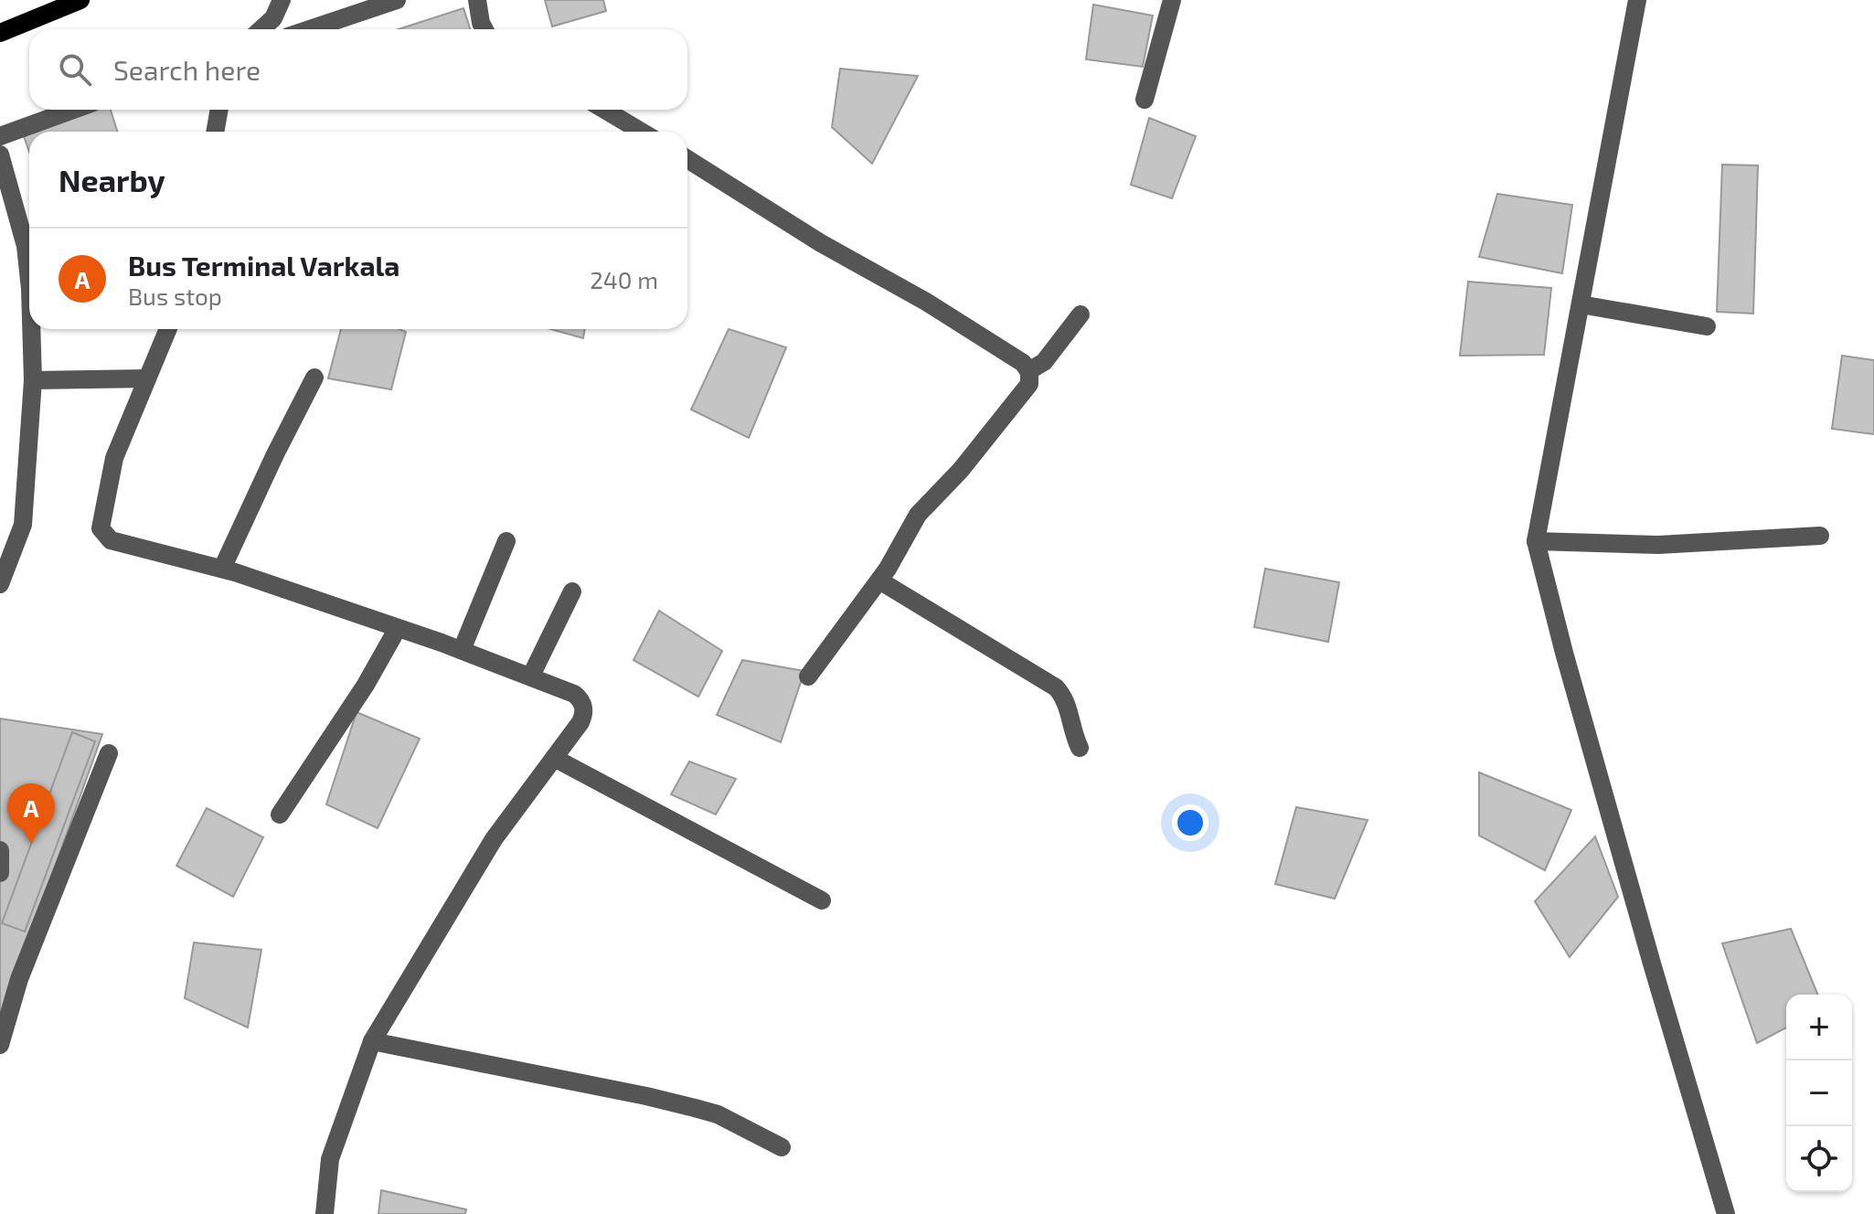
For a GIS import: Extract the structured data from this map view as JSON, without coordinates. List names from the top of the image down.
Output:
{
  "page": {
    "search": "Search here",
    "heading": "Nearby",
    "list": [
      {
        "mark": "A",
        "name": "Bus Terminal Varkala",
        "note": "Bus stop",
        "value": "240 m"
      }
    ],
    "pins": "A",
    "map_buttons": ["+", "−"]
  }
}
